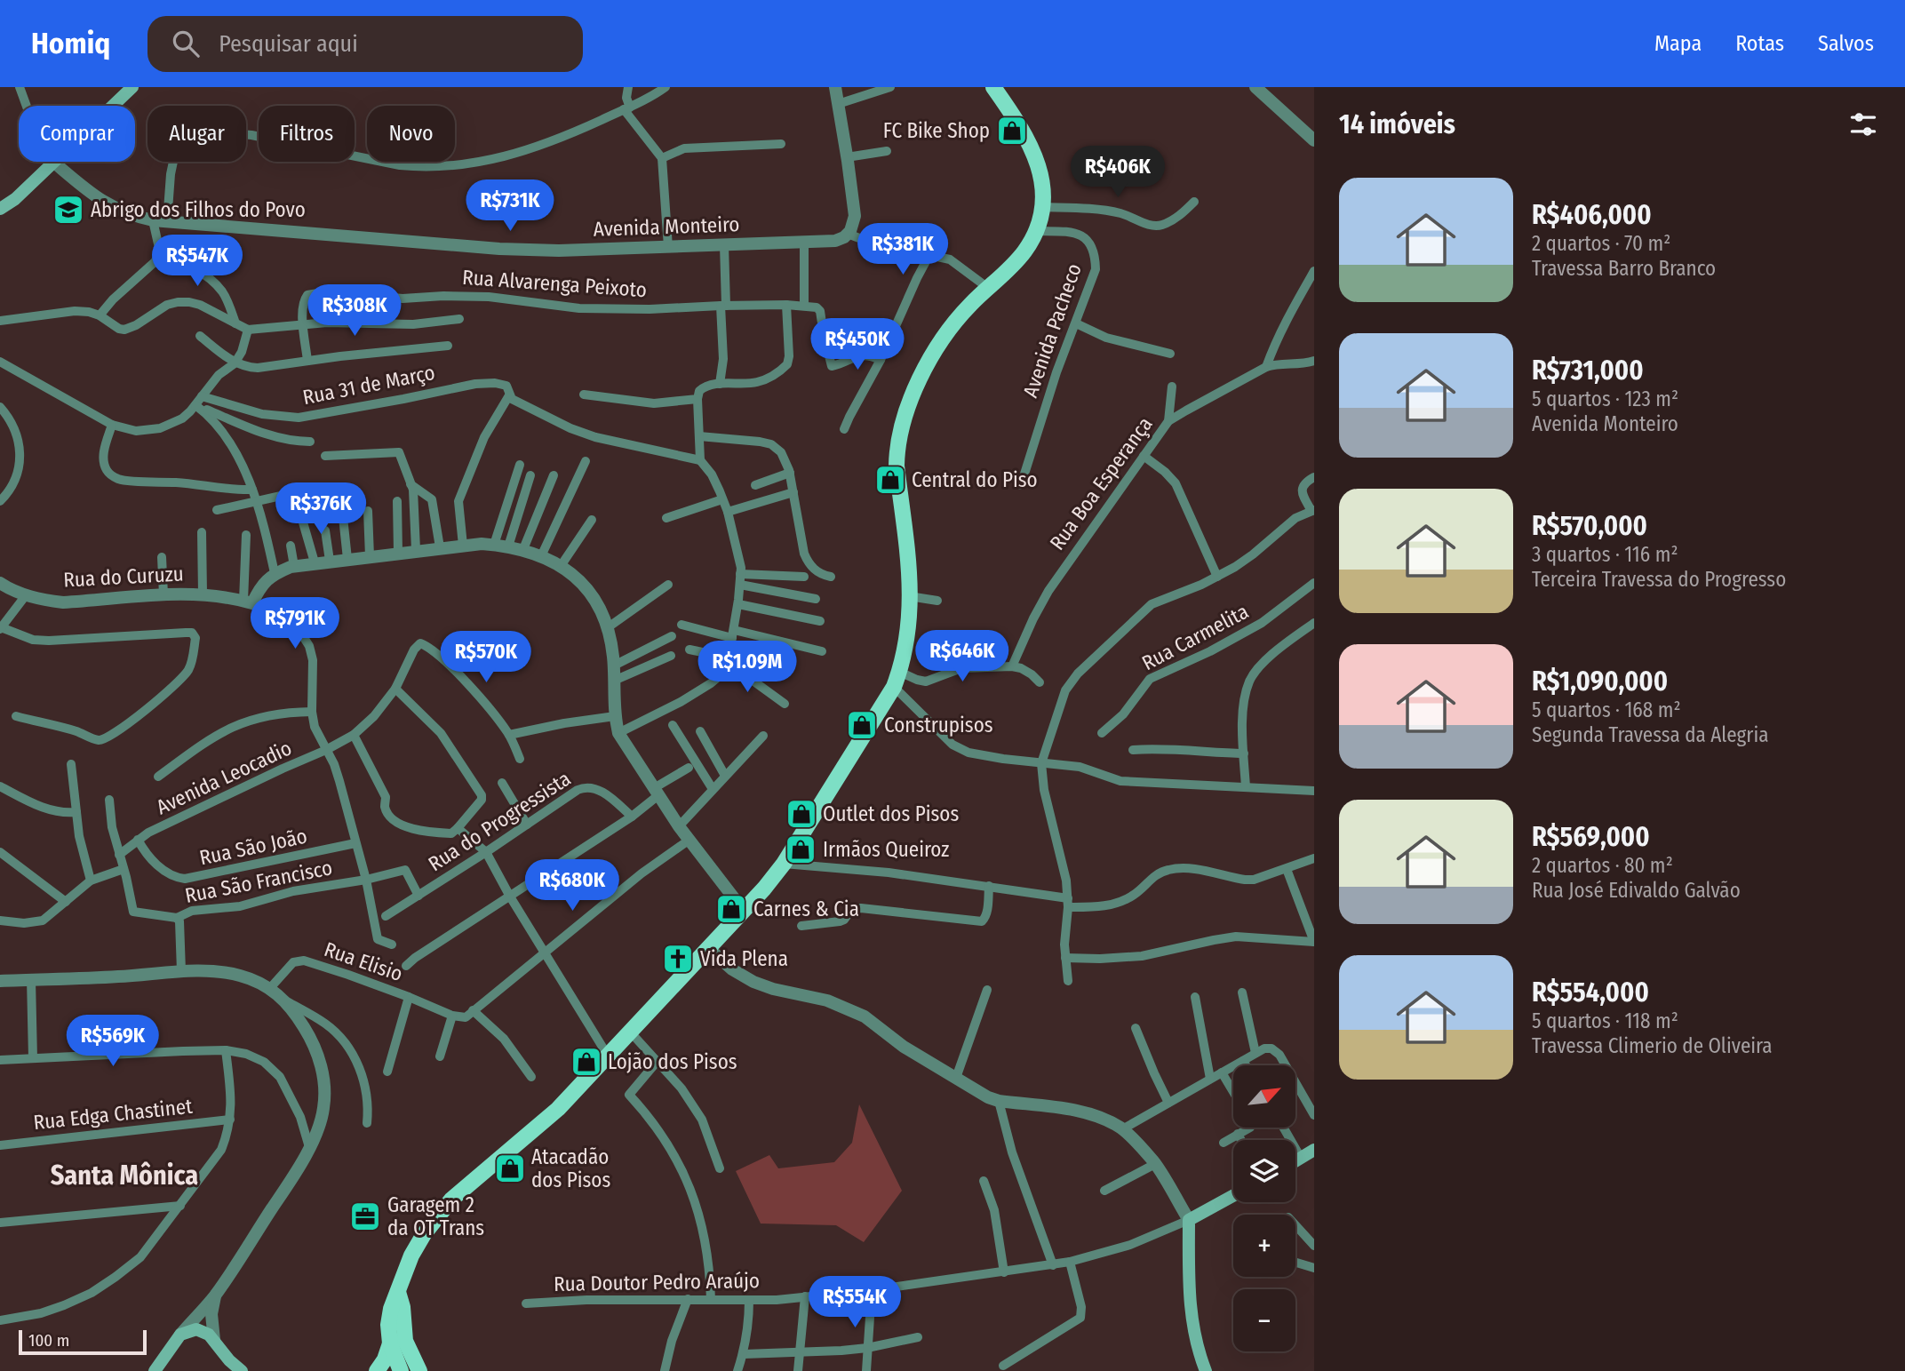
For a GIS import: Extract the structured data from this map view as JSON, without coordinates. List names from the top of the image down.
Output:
{
  "streets": {
    "street": [
      "Avenida Monteiro",
      "Rua Alvarenga Peixoto",
      "Avenida Pacheco",
      "Rua 31 de Março",
      "Rua Boa Esperança",
      "Rua do Curuzu",
      "Rua Carmelita",
      "Avenida Leocadio",
      "Rua do Progressista",
      "Rua São João",
      "Rua São Francisco",
      "Rua Elisio",
      "Rua Edga Chastinet",
      "Rua Doutor Pedro Araújo"
    ]
  },
  "crossings": [
    ["Avenida Leocadio", "Rua São João"],
    ["Rua do Progressista", "Rua São Francisco"]
  ],
  "districts": ["Santa Mônica"],
  "places": {
    "shop": [
      "FC Bike Shop",
      "Central do Piso",
      "Construpisos",
      "Outlet dos Pisos",
      "Irmãos Queiroz",
      "Carnes & Cia",
      "Lojão dos Pisos",
      "Atacadão dos Pisos"
    ],
    "school or university": ["Abrigo dos Filhos do Povo"],
    "church": ["Vida Plena"],
    "office": ["Garagem 2 da OT Trans"]
  },
  "scale_bar": "100 m",
  "north": "top right",
  "page": {
    "header": "Homiq",
    "search": "Pesquisar aqui",
    "nav": ["Mapa", "Rotas", "Salvos"],
    "heading": "14 imóveis",
    "chip": [
      "Comprar",
      "Alugar",
      "Filtros",
      "Novo"
    ],
    "price": [
      "R$406K",
      "R$731K",
      "R$381K",
      "R$547K",
      "R$308K",
      "R$450K",
      "R$376K",
      "R$791K",
      "R$646K",
      "R$570K",
      "R$1.09M",
      "R$680K",
      "R$569K",
      "R$554K"
    ],
    "list": [
      {
        "name": "R$406,000",
        "note": "2 quartos · 70 m² · Travessa Barro Branco"
      },
      {
        "name": "R$731,000",
        "note": "5 quartos · 123 m² · Avenida Monteiro"
      },
      {
        "name": "R$570,000",
        "note": "3 quartos · 116 m² · Terceira Travessa do Progresso"
      },
      {
        "name": "R$1,090,000",
        "note": "5 quartos · 168 m² · Segunda Travessa da Alegria"
      },
      {
        "name": "R$569,000",
        "note": "2 quartos · 80 m² · Rua José Edivaldo Galvão"
      },
      {
        "name": "R$554,000",
        "note": "5 quartos · 118 m² · Travessa Climerio de Oliveira"
      }
    ],
    "map_buttons": ["+", "−"],
    "scale": "100 m"
  }
}
